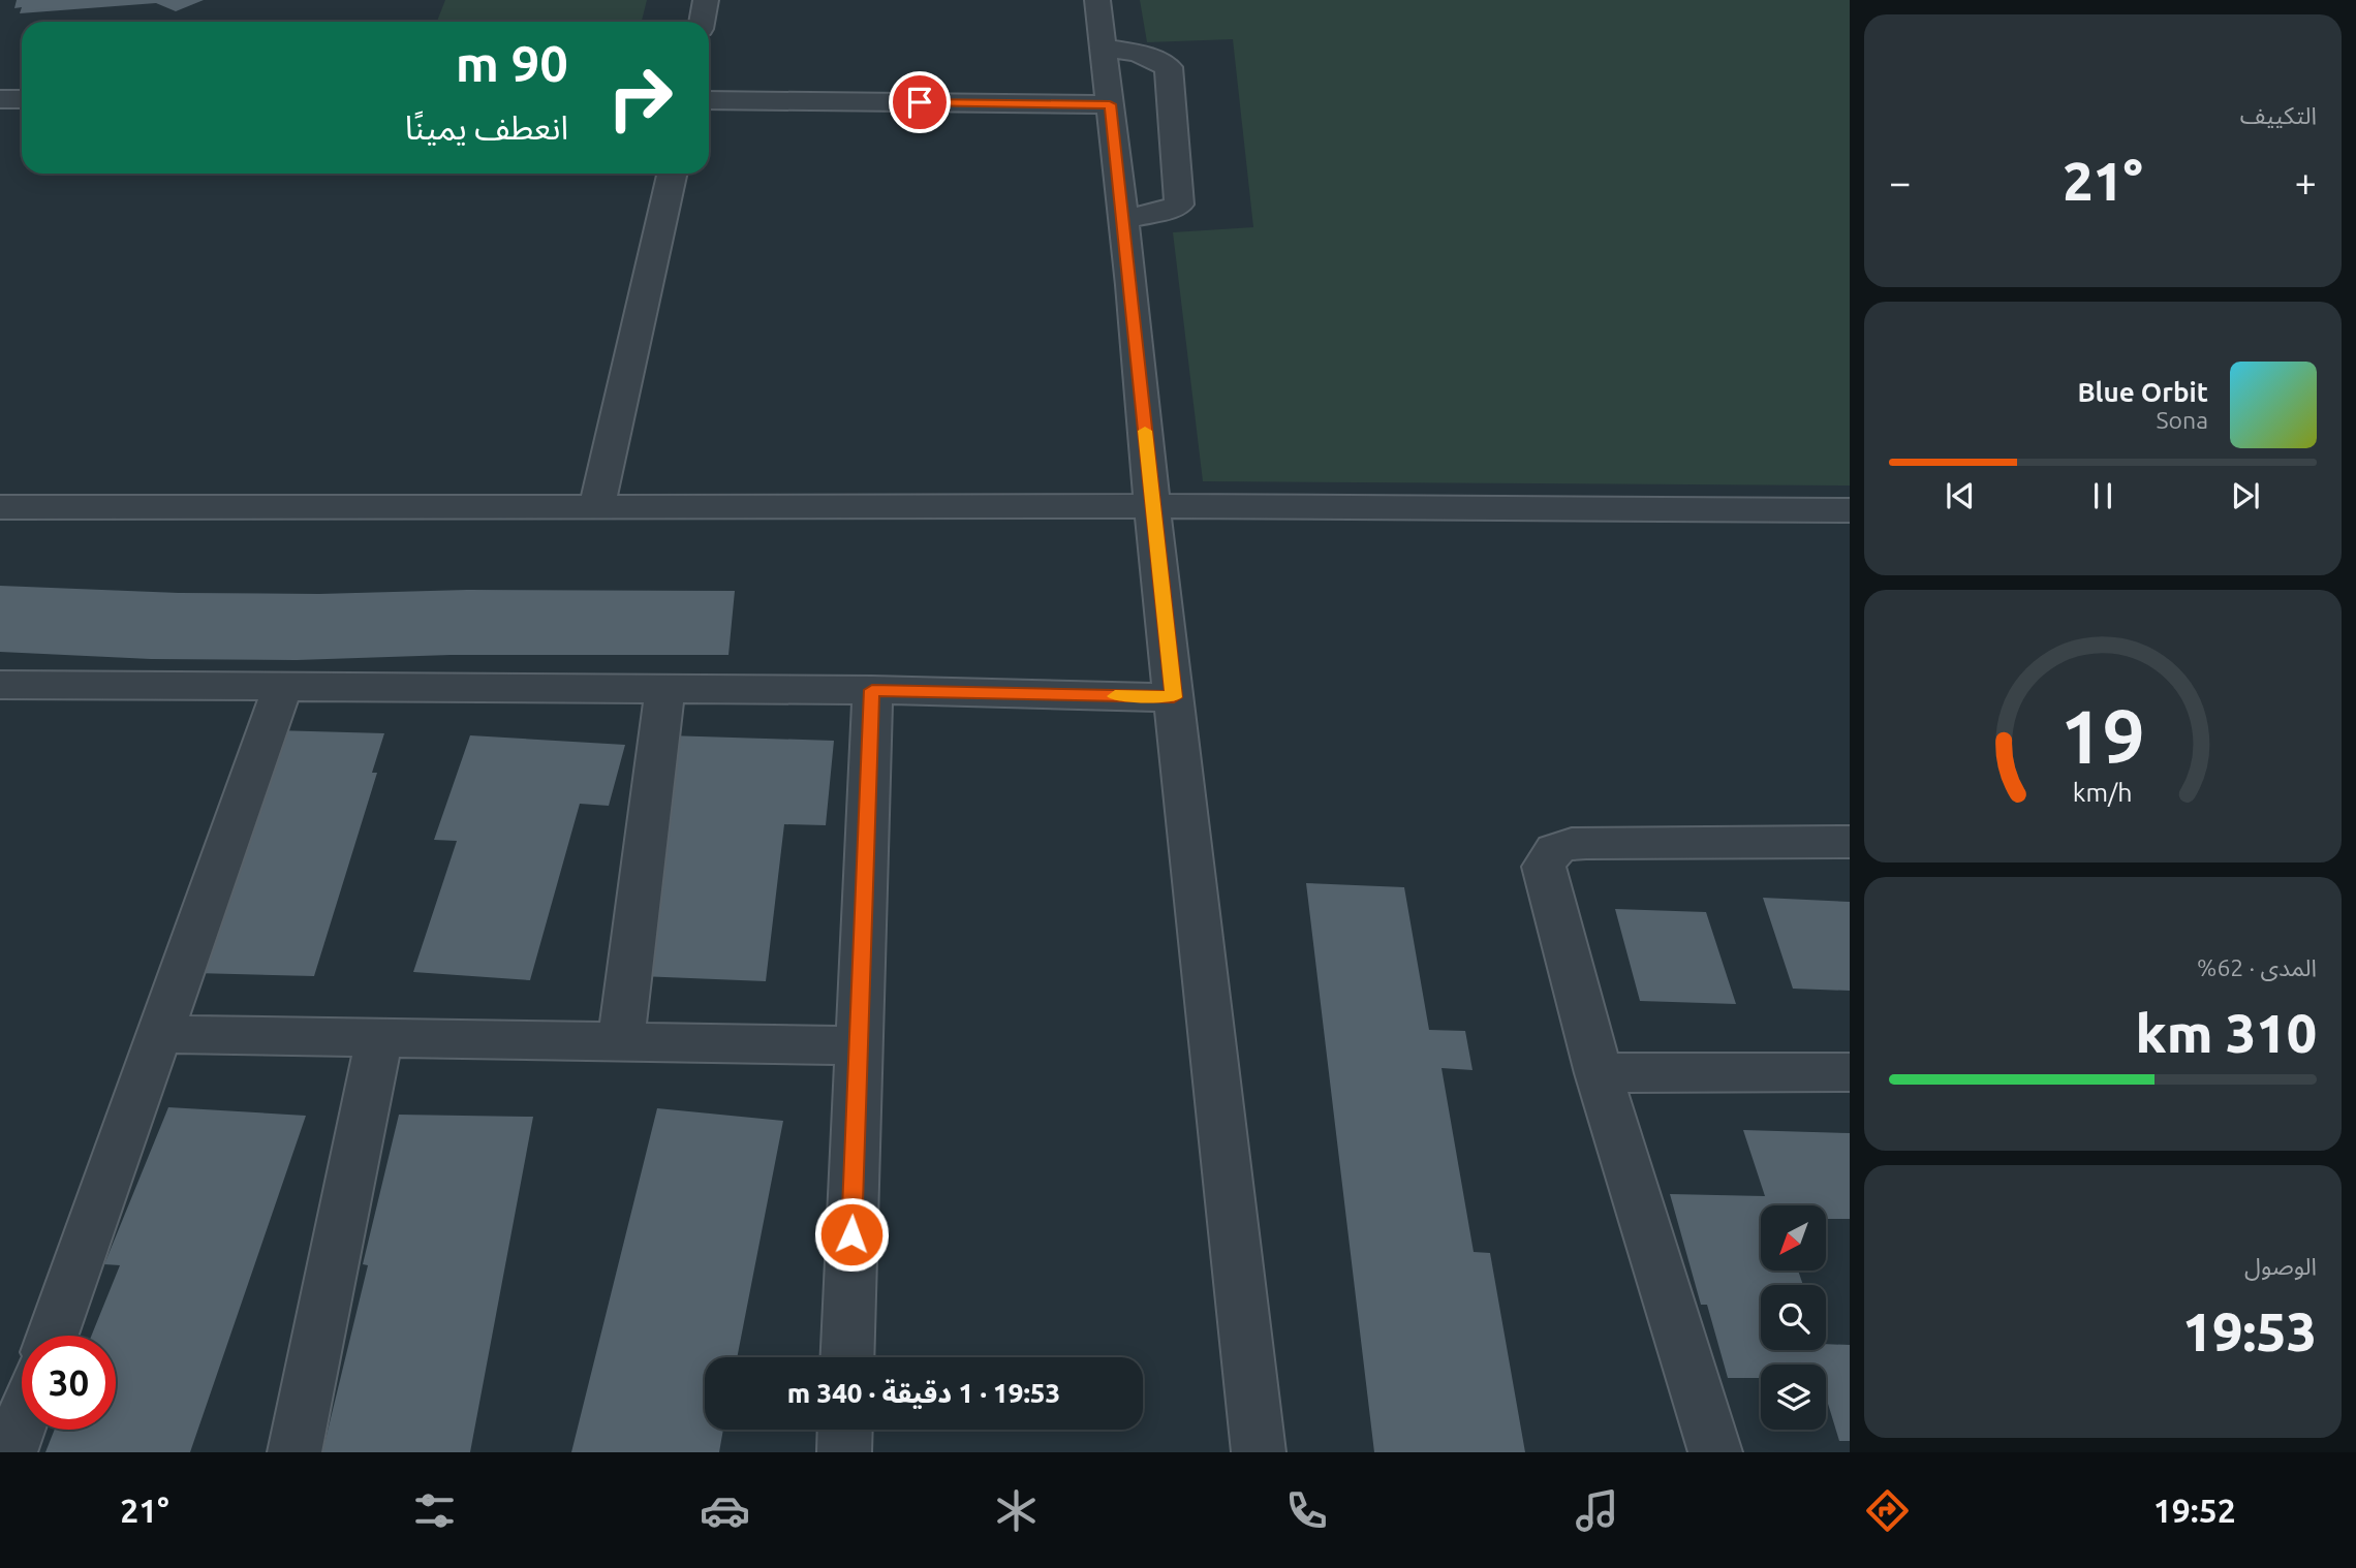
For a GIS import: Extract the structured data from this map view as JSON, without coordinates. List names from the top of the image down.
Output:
{
  "north": "bottom left",
  "page": {
    "tile": [
      "التكييف",
      ["المدى · 62%", "310 km"],
      ["الوصول", "19:53"]
    ],
    "turn": ["90 m", "انعطف يمينًا"],
    "heat": ["−", "21°", "+"],
    "song": ["Blue Orbit", "Sona"],
    "limit": "30",
    "trip": "19:53 · 1 دقيقة · 340 m",
    "tabs": ["19:52", "21°"],
    "gauge": ["19", "km/h"]
  }
}
